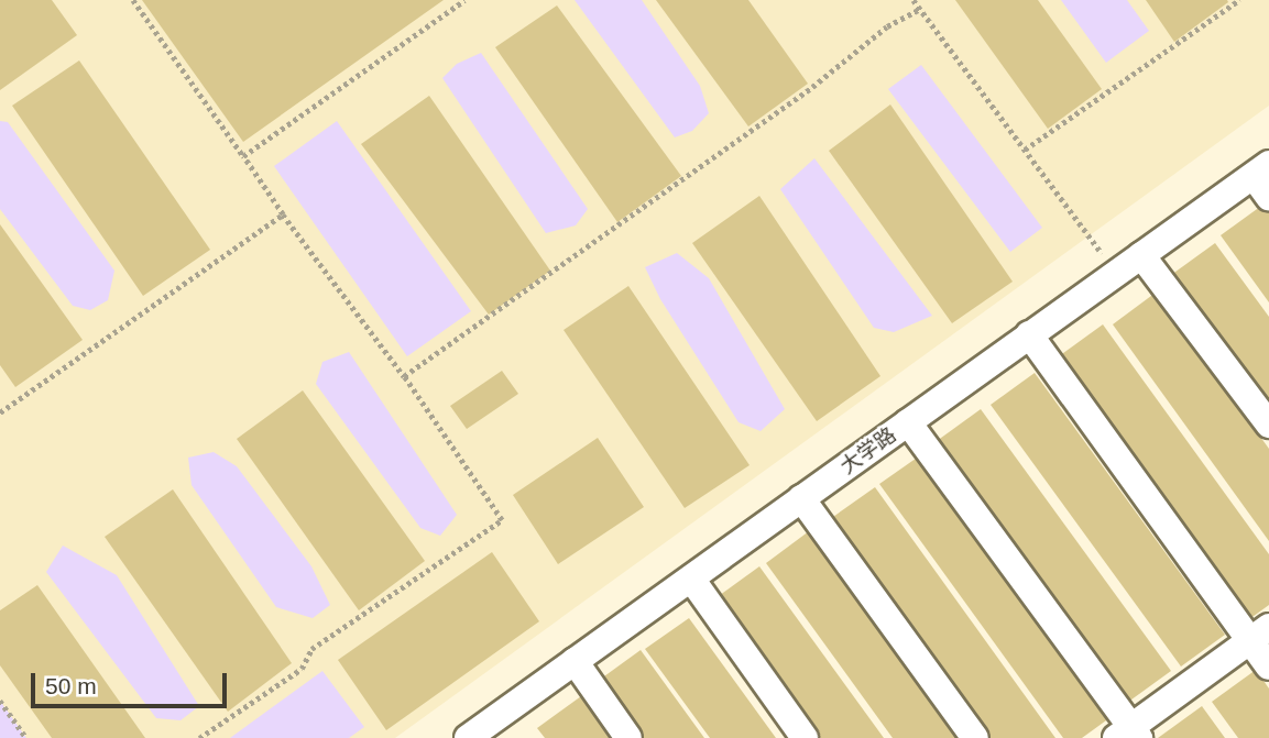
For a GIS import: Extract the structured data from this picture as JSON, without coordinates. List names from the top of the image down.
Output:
{
  "streets": {
    "street": ["大学路"]
  },
  "scale_bar": "50 m"
}
